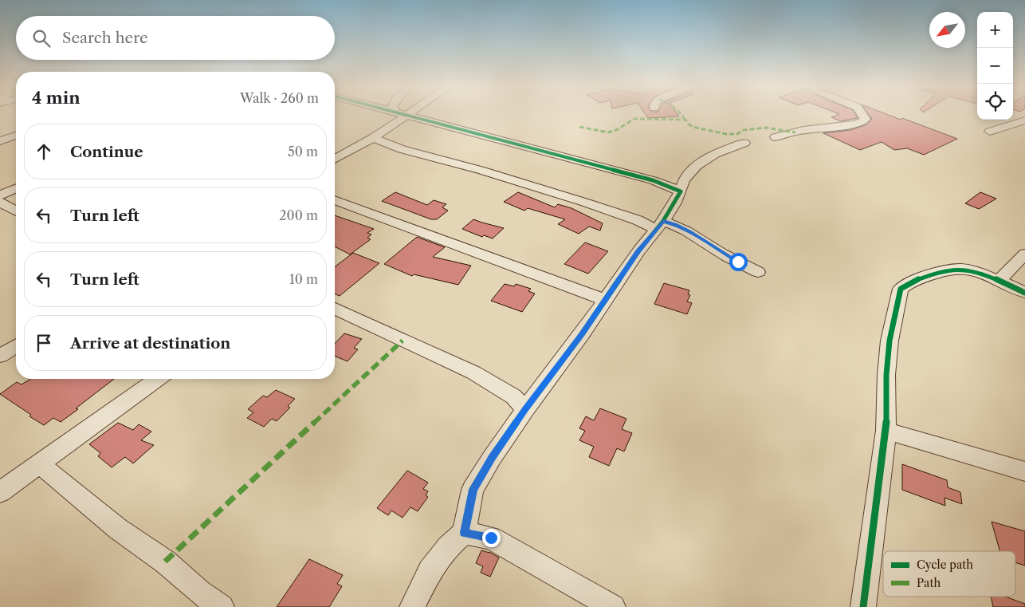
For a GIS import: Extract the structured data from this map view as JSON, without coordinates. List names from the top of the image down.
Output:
{
  "legend": ["Cycle path", "Path"],
  "north": "bottom left",
  "page": {
    "map_buttons": ["+", "−"],
    "search": "Search here",
    "heading": ["4 min", "Walk · 260 m"],
    "list": [
      ["Continue", "50 m"],
      ["Turn left", "200 m"],
      ["Turn left", "10 m"],
      "Arrive at destination"
    ]
  }
}
